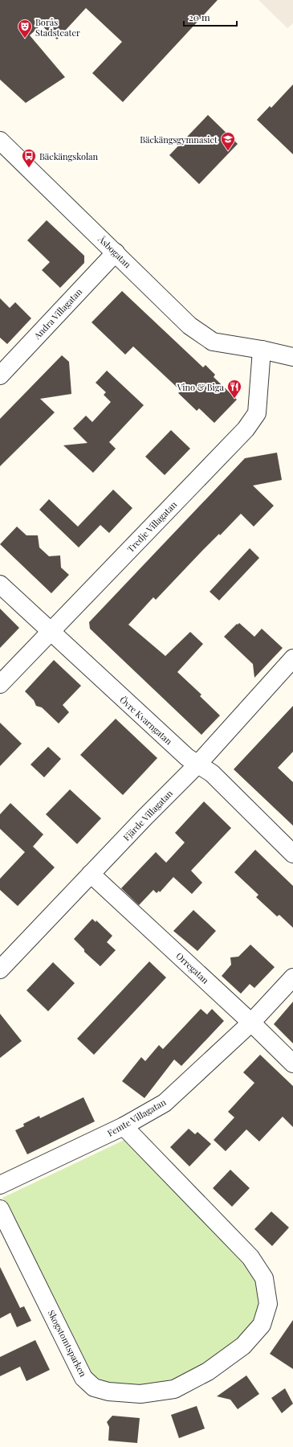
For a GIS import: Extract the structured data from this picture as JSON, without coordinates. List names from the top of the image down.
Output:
{
  "streets": {
    "street": [
      "Åsbogatan",
      "Andra Villagatan",
      "Tredje Villagatan",
      "Övre Kvarngatan",
      "Fjärde Villagatan",
      "Orregatan",
      "Femte Villagatan",
      "Skogstomtsparken"
    ]
  },
  "crossings": [
    ["Åsbogatan", "Andra Villagatan"],
    ["Åsbogatan", "Tredje Villagatan"],
    ["Tredje Villagatan", "Övre Kvarngatan"],
    ["Övre Kvarngatan", "Fjärde Villagatan"],
    ["Fjärde Villagatan", "Orregatan"],
    ["Orregatan", "Femte Villagatan"],
    ["Femte Villagatan", "Skogstomtsparken"]
  ],
  "places": {
    "theatre": ["Borås Stadsteater"],
    "school or university": ["Bäckängsgymnasiet"],
    "bus stop": ["Bäckängskolan"],
    "restaurant": ["Vino & Biga"]
  },
  "scale_bar": "20 m"
}
